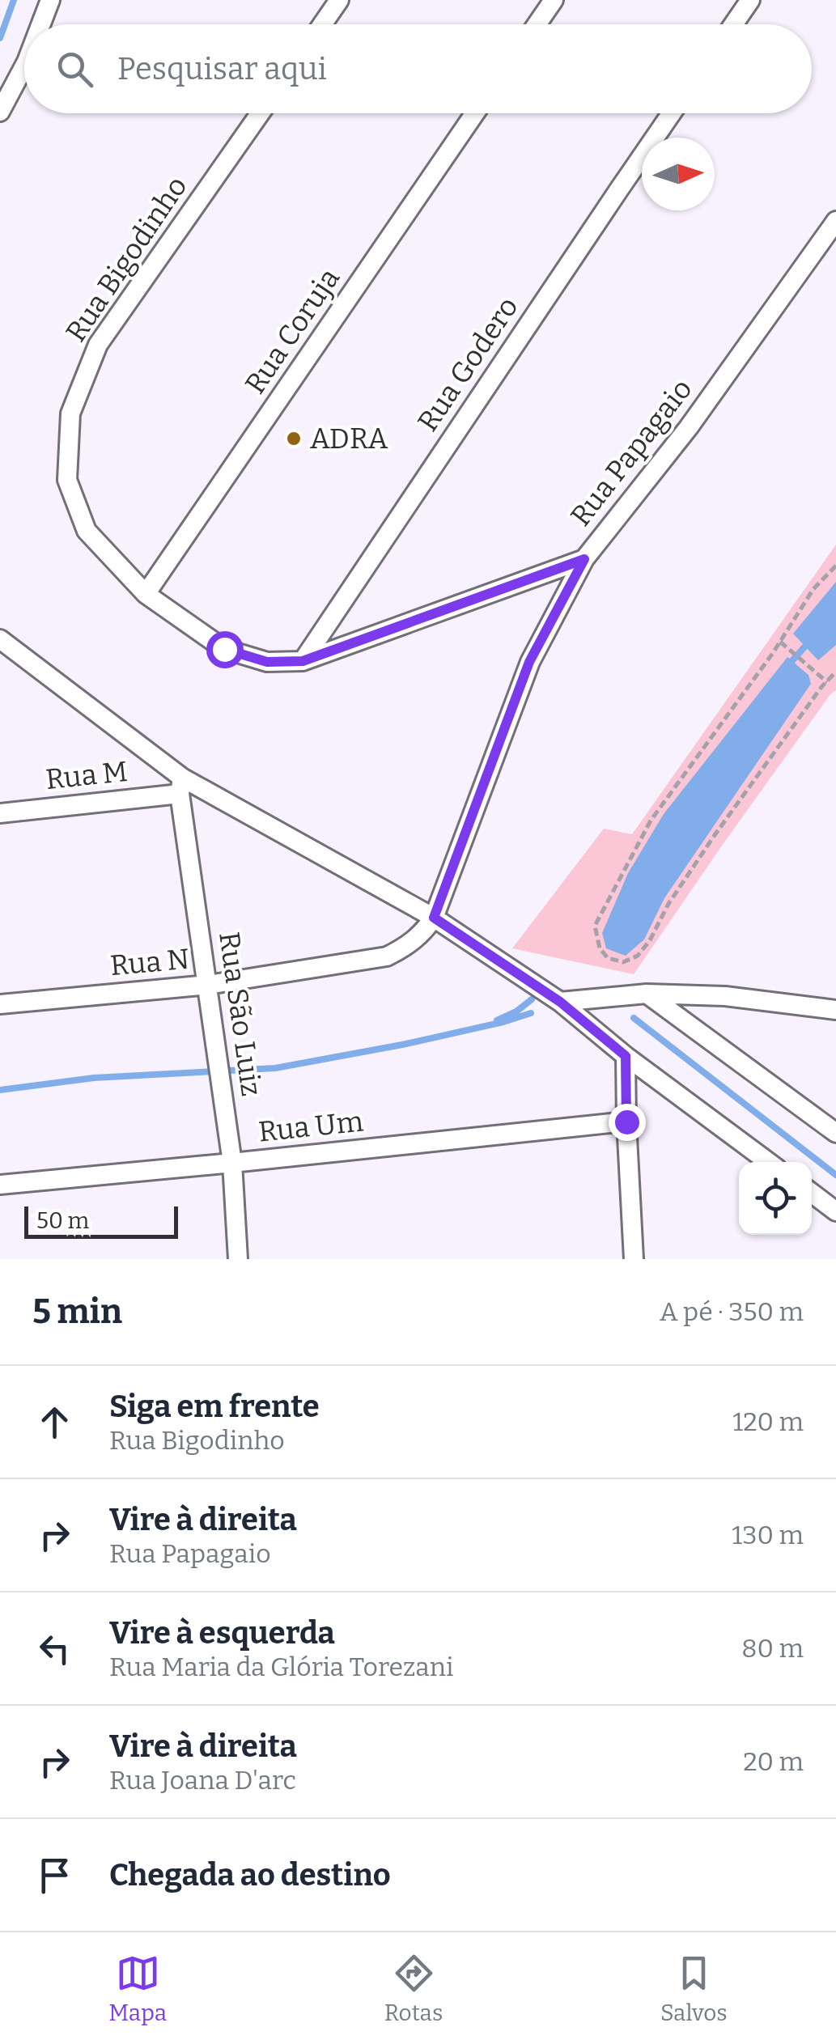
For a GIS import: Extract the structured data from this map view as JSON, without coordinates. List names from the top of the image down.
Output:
{
  "streets": {
    "street": [
      "Rua Bigodinho",
      "Rua Coruja",
      "Rua Godero",
      "Rua Papagaio",
      "Rua M",
      "Rua N",
      "Rua São Luiz",
      "Rua Um"
    ]
  },
  "crossings": [
    ["Rua Bigodinho", "Rua Coruja"],
    ["Rua Bigodinho", "Rua Godero"],
    ["Rua Bigodinho", "Rua Papagaio"],
    ["Rua Papagaio", "Rua N"],
    ["Rua M", "Rua São Luiz"],
    ["Rua N", "Rua São Luiz"],
    ["Rua São Luiz", "Rua Um"]
  ],
  "places": ["ADRA"],
  "scale_bar": "50 m",
  "north": "right",
  "page": {
    "search": "Pesquisar aqui",
    "scale": "50 m",
    "heading": ["5 min", "A pé · 350 m"],
    "list": [
      ["Siga em frente", "Rua Bigodinho", "120 m"],
      ["Vire à direita", "Rua Papagaio", "130 m"],
      ["Vire à esquerda", "Rua Maria da Glória Torezani", "80 m"],
      ["Vire à direita", "Rua Joana D'arc", "20 m"],
      "Chegada ao destino"
    ],
    "nav": ["Mapa", "Rotas", "Salvos"]
  }
}
